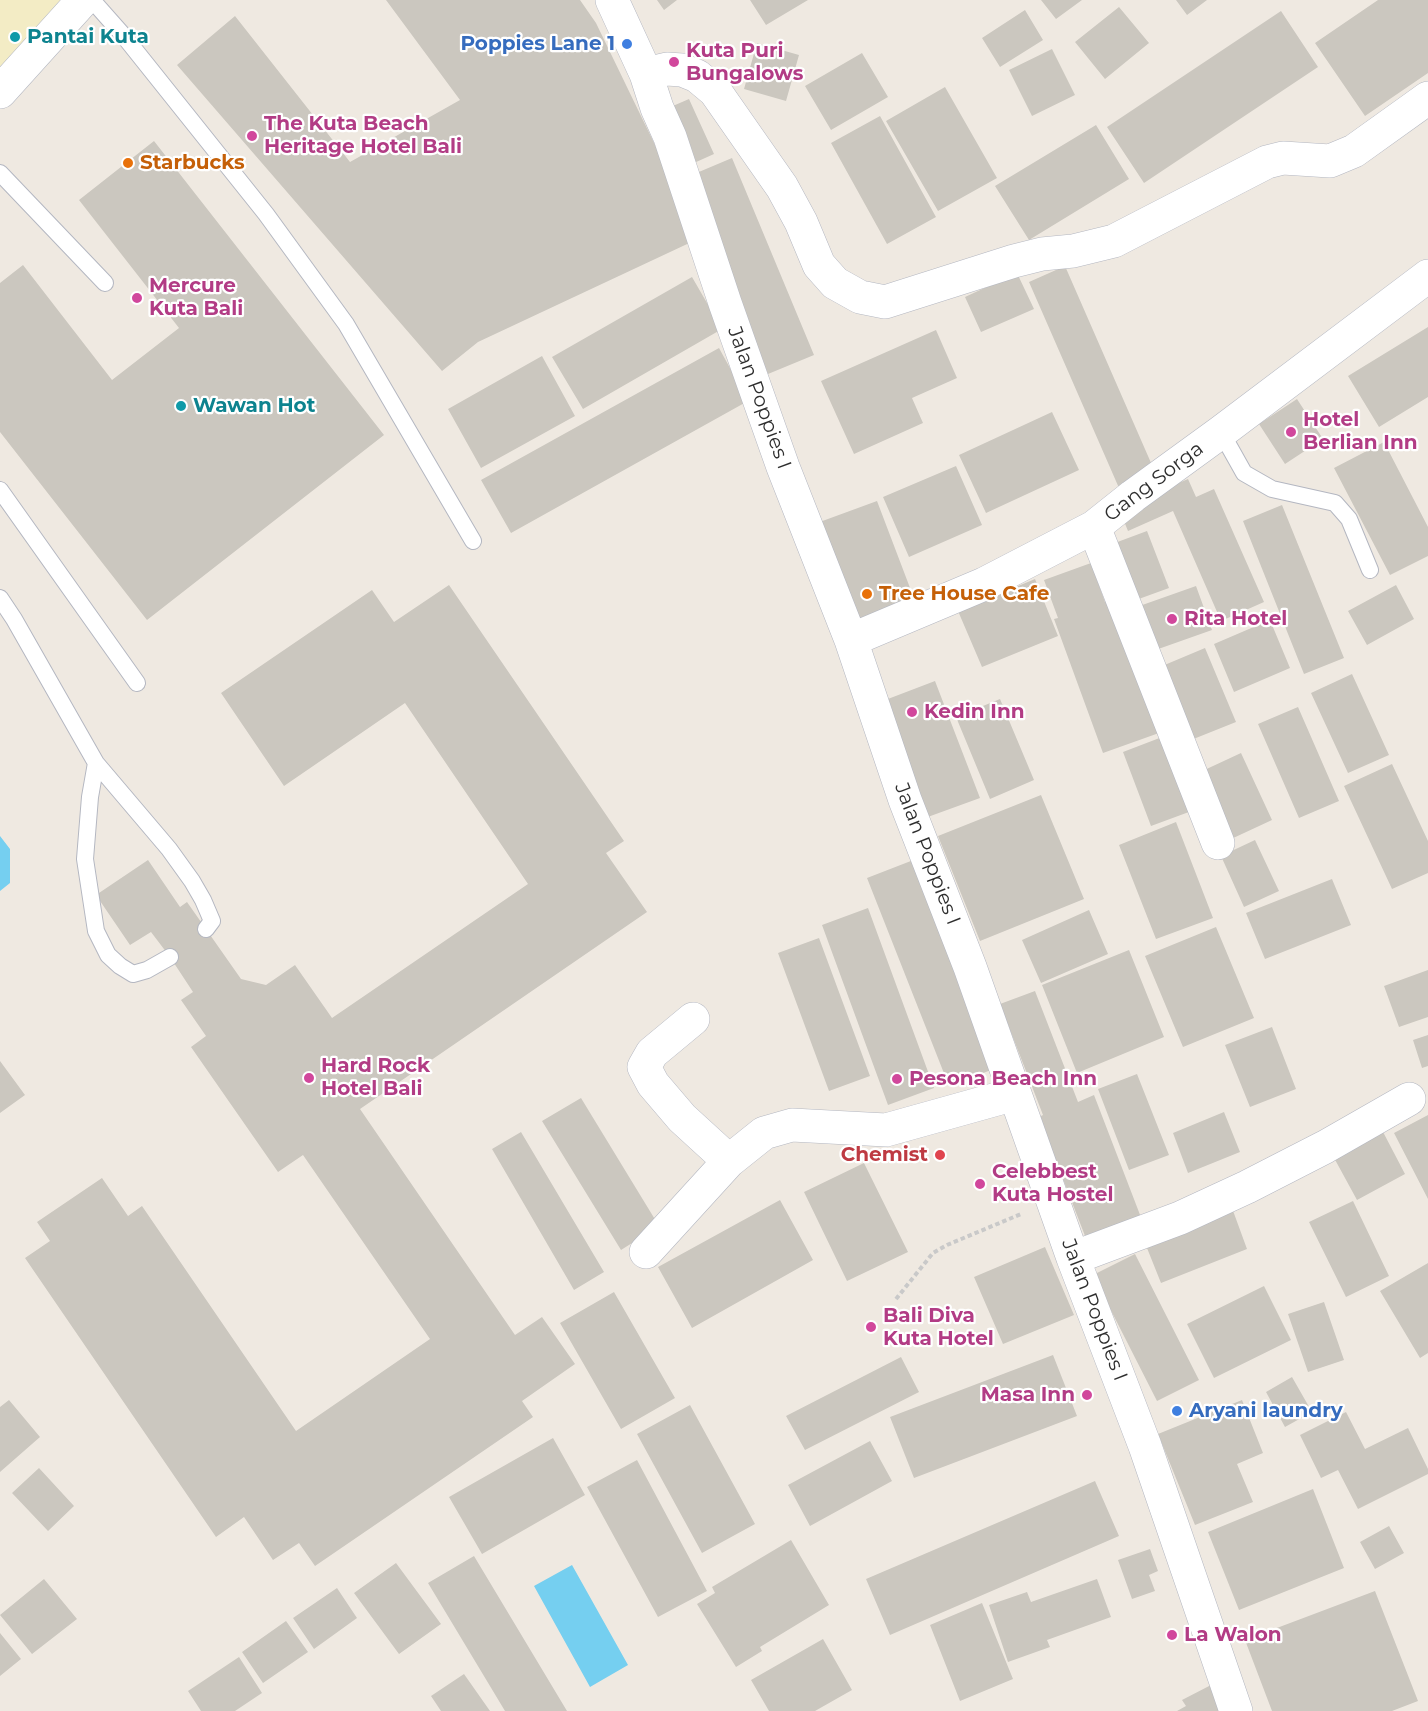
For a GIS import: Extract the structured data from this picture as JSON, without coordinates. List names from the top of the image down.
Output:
{
  "streets": {
    "street": ["Jalan Poppies I", "Gang Sorga"]
  },
  "crossings": [
    ["Jalan Poppies I", "Gang Sorga"]
  ],
  "places": [
    "Pantai Kuta",
    "Poppies Lane 1",
    "Kuta Puri Bungalows",
    "The Kuta Beach Heritage Hotel Bali",
    "Starbucks",
    "Mercure Kuta Bali",
    "Wawan Hot",
    "Hotel Berlian Inn",
    "Tree House Cafe",
    "Rita Hotel",
    "Kedin Inn",
    "Hard Rock Hotel Bali",
    "Pesona Beach Inn",
    "Chemist",
    "Celebbest Kuta Hostel",
    "Bali Diva Kuta Hotel",
    "Masa Inn",
    "Aryani laundry",
    "La Walon"
  ]
}
